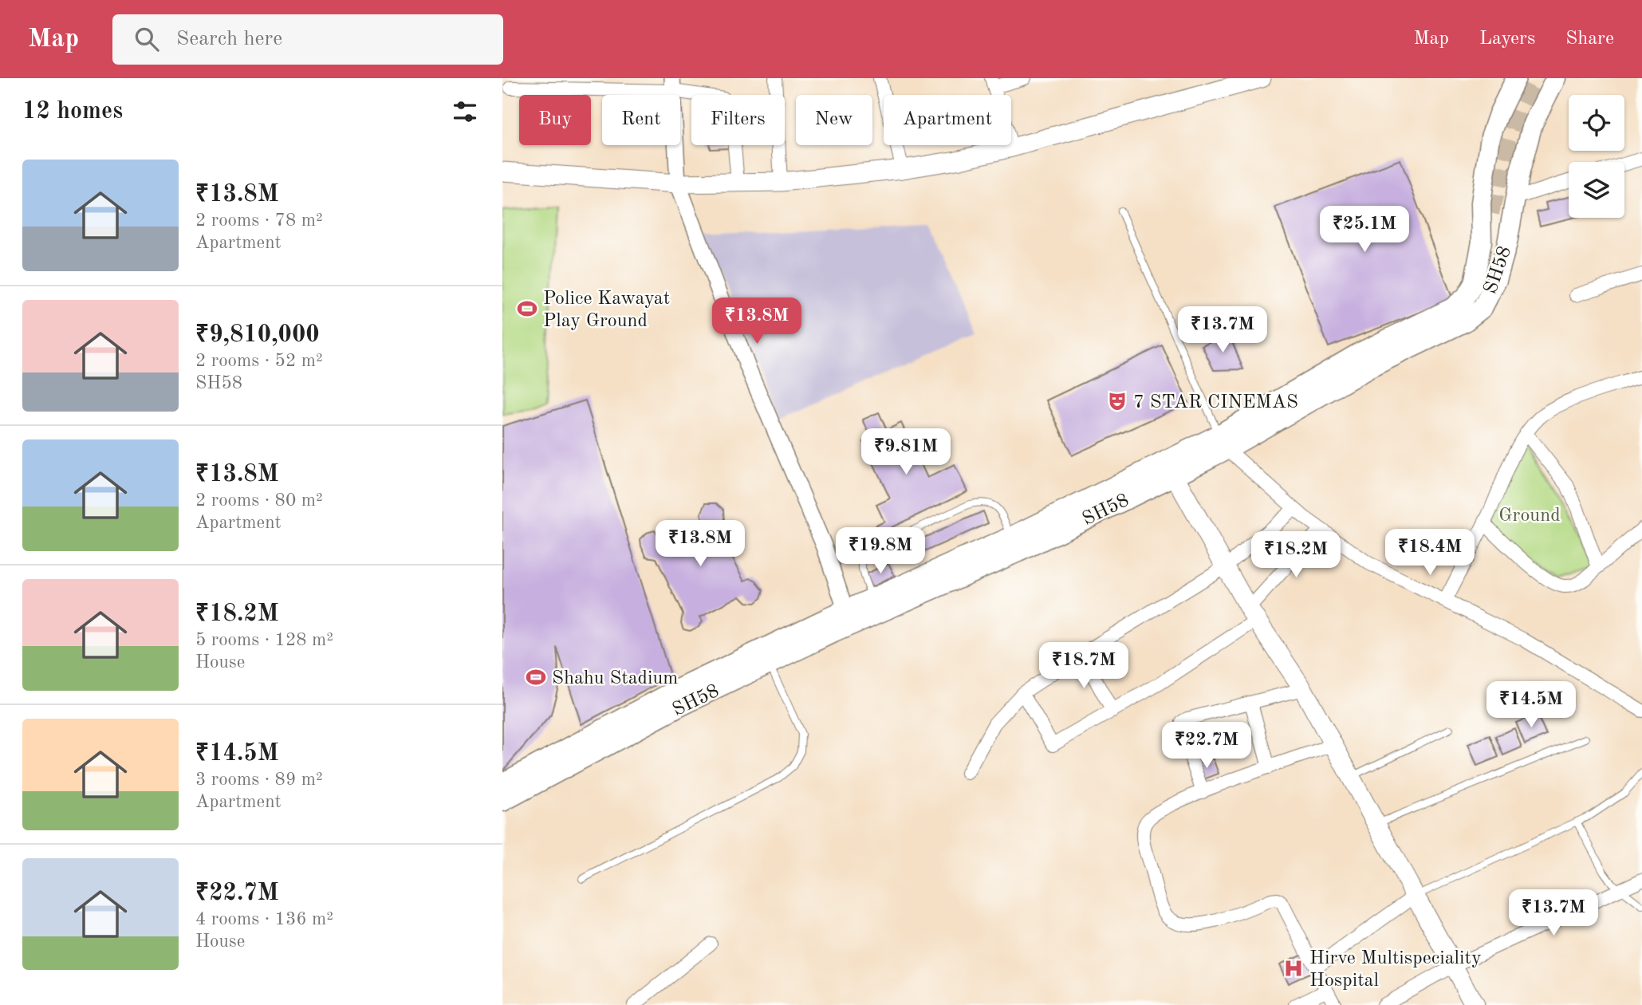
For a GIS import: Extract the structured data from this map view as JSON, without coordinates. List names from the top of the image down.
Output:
{
  "streets": {
    "main road": ["SH58"]
  },
  "parks": ["Ground"],
  "places": {
    "sports": ["Police Kawayat Play Ground", "Shahu Stadium"],
    "theatre": ["7 STAR CINEMAS"],
    "hospital": ["Hirve Multispeciality Hospital"]
  },
  "page": {
    "header": "Map",
    "search": "Search here",
    "nav": ["Map", "Layers", "Share"],
    "heading": "12 homes",
    "chip": [
      "Buy",
      "Rent",
      "Filters",
      "New",
      "Apartment"
    ],
    "list": [
      {
        "name": "₹13.8M",
        "note": "2 rooms · 78 m² · Apartment"
      },
      {
        "name": "₹9,810,000",
        "note": "2 rooms · 52 m² · SH58"
      },
      {
        "name": "₹13.8M",
        "note": "2 rooms · 80 m² · Apartment"
      },
      {
        "name": "₹18.2M",
        "note": "5 rooms · 128 m² · House"
      },
      {
        "name": "₹14.5M",
        "note": "3 rooms · 89 m² · Apartment"
      },
      {
        "name": "₹22.7M",
        "note": "4 rooms · 136 m² · House"
      }
    ],
    "price": [
      "₹25.1M",
      "₹13.8M",
      "₹13.7M",
      "₹9.81M",
      "₹13.8M",
      "₹19.8M",
      "₹18.4M",
      "₹18.2M",
      "₹18.7M",
      "₹14.5M",
      "₹22.7M",
      "₹13.7M"
    ]
  }
}
